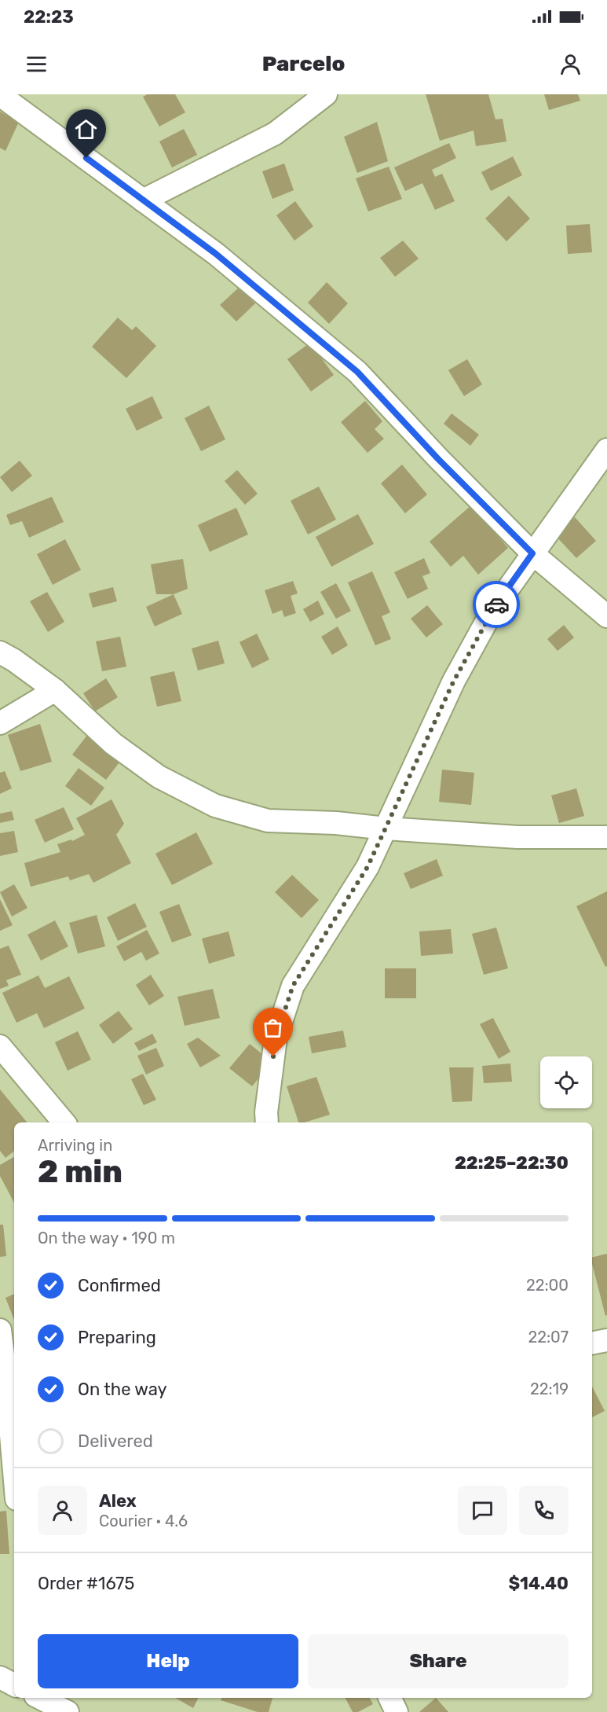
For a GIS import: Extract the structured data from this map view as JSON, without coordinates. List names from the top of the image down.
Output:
{
  "page": {
    "status": "22:23",
    "header": "Parcelo",
    "heading": ["2 min", "Arriving in", "22:25–22:30"],
    "panel": [
      "Alex",
      "Courier · 4.6",
      "Order #1675",
      "$14.40"
    ],
    "bar": "On the way · 190 m",
    "list": [
      ["Confirmed", "22:00"],
      ["Preparing", "22:07"],
      ["On the way", "22:19"],
      "Delivered"
    ],
    "buttons": ["Help", "Share"]
  }
}
